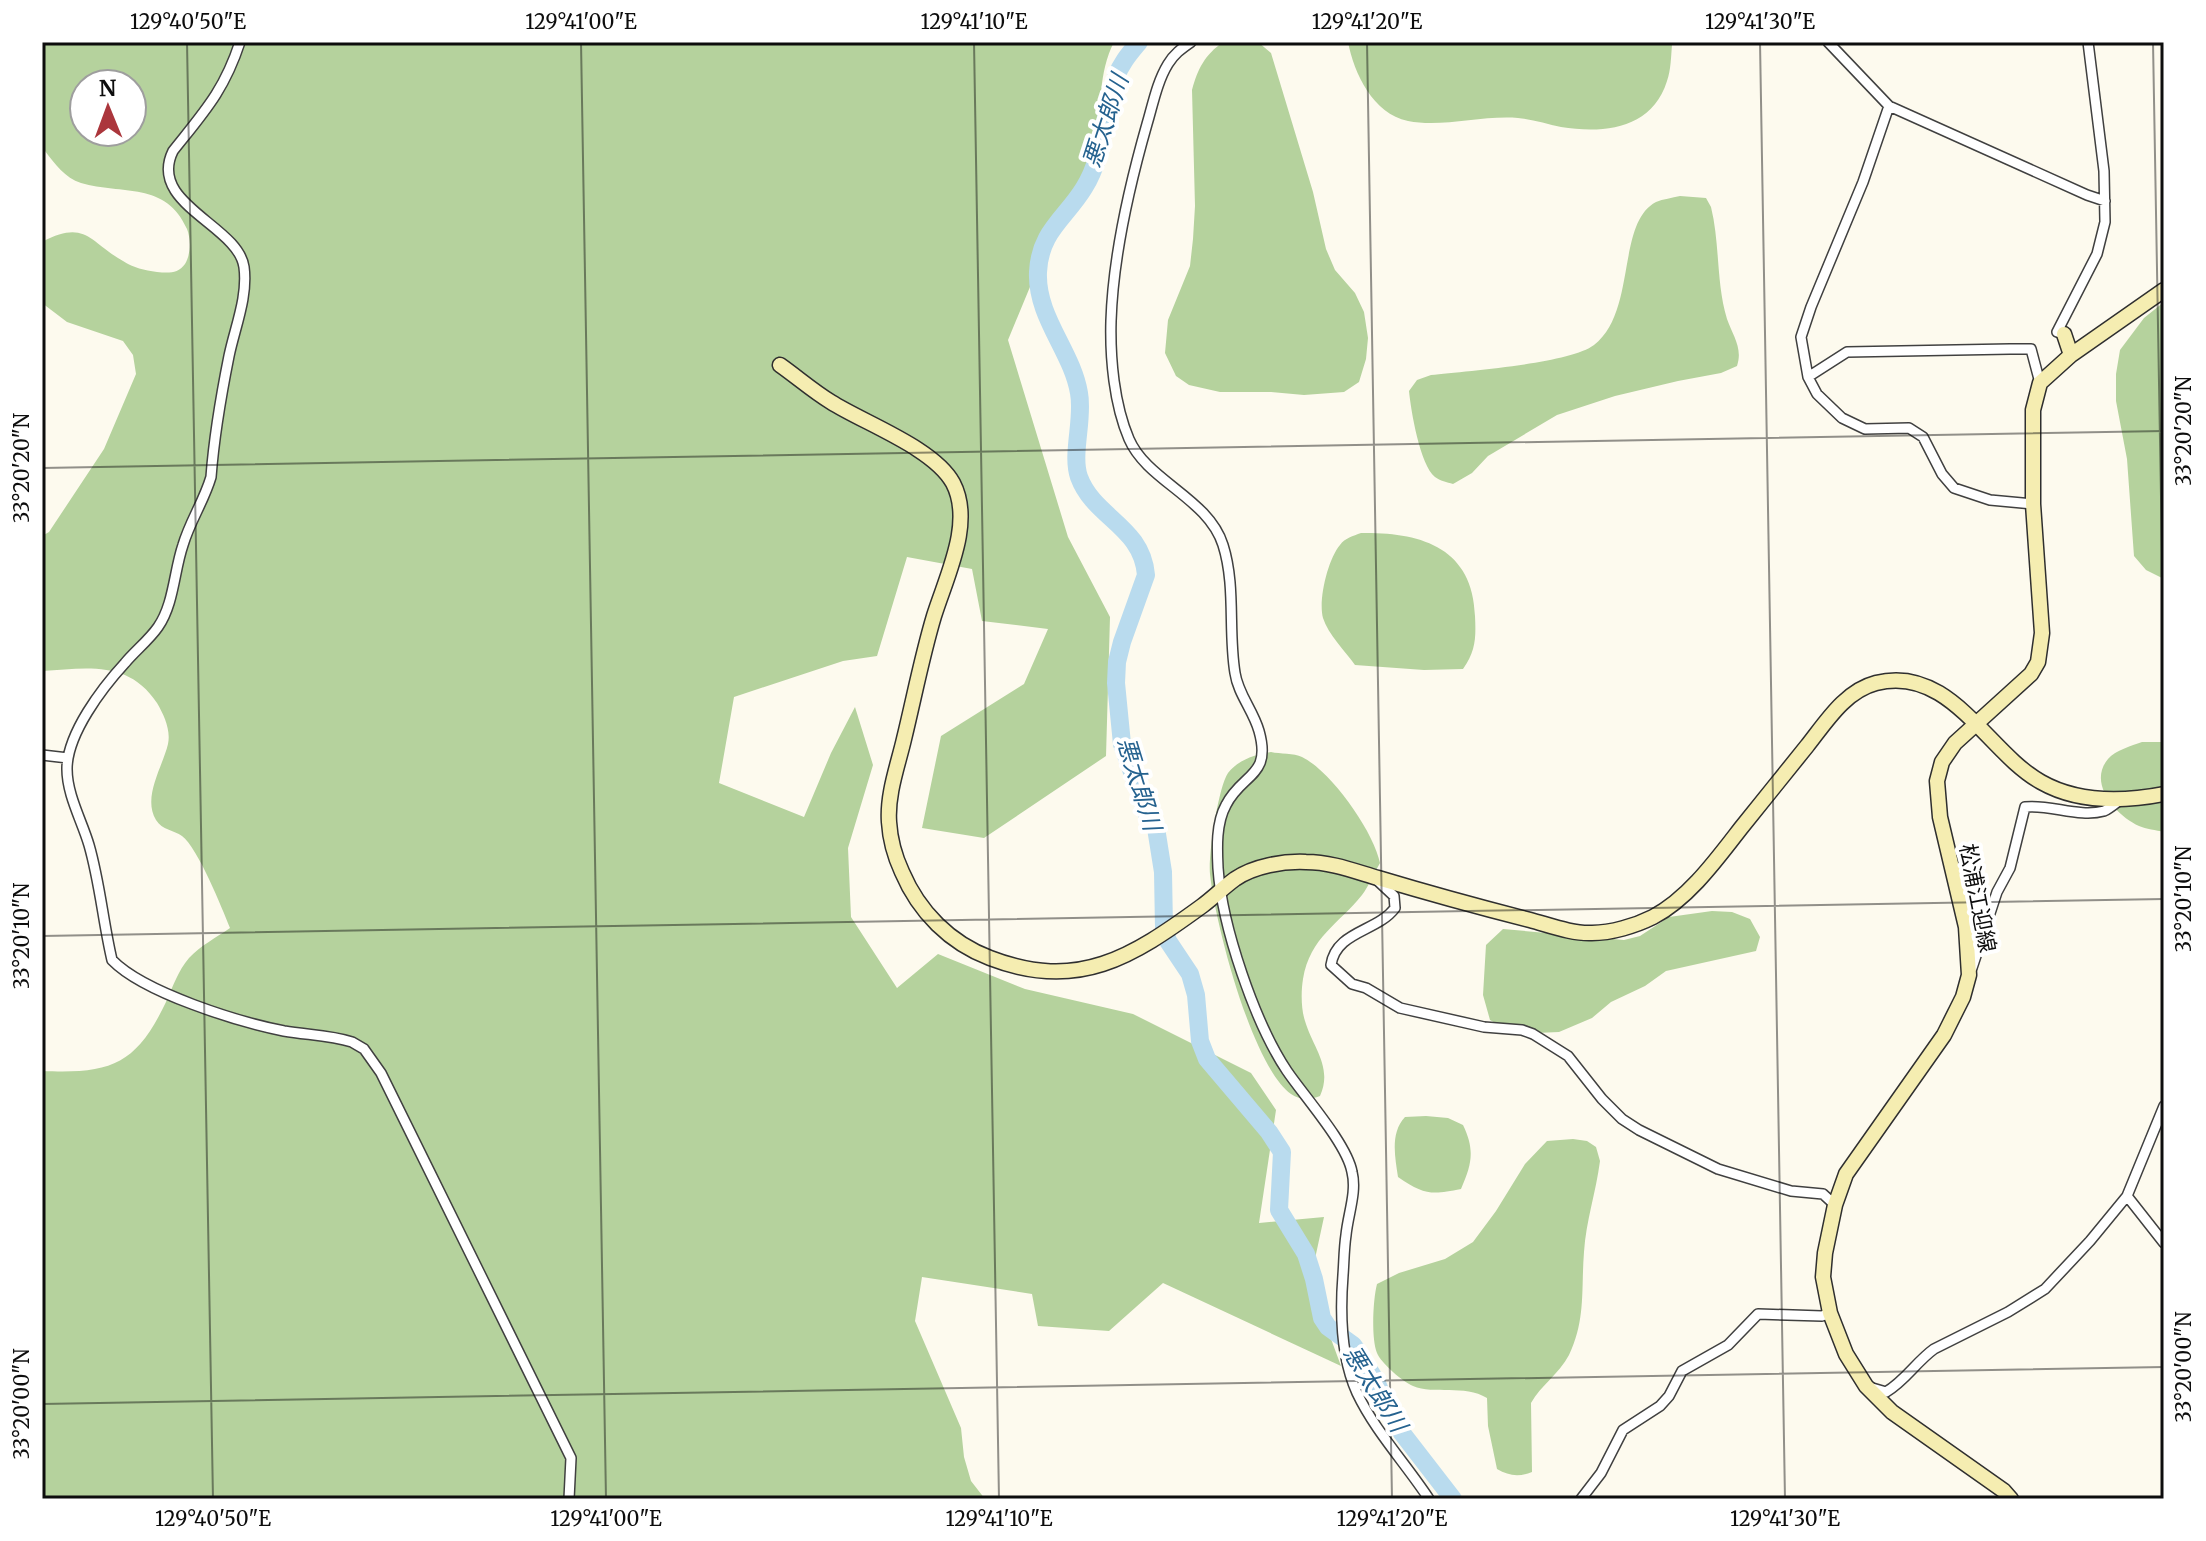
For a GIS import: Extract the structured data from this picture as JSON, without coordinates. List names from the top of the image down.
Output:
{
  "streets": {
    "street": ["松浦江迎線"]
  },
  "water": ["悪太郎川"],
  "north": "top",
  "coordinates": [
    "129°40'50\"E",
    "129°41'00\"E",
    "129°41'10\"E",
    "129°41'20\"E",
    "129°41'30\"E",
    "33°20'20\"N",
    "33°20'10\"N",
    "33°20'00\"N"
  ]
}
